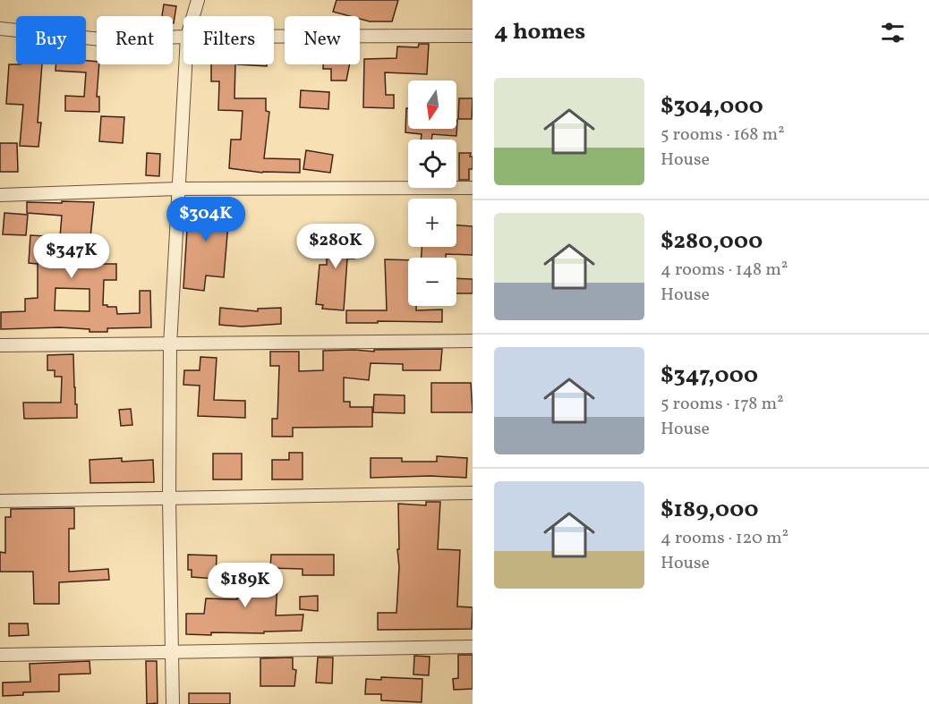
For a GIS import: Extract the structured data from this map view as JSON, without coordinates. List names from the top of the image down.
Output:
{
  "north": "bottom",
  "page": {
    "heading": "4 homes",
    "chip": [
      "Buy",
      "Rent",
      "Filters",
      "New"
    ],
    "list": [
      {
        "name": "$304,000",
        "note": "5 rooms · 168 m² · House"
      },
      {
        "name": "$280,000",
        "note": "4 rooms · 148 m² · House"
      },
      {
        "name": "$347,000",
        "note": "5 rooms · 178 m² · House"
      },
      {
        "name": "$189,000",
        "note": "4 rooms · 120 m² · House"
      }
    ],
    "map_buttons": ["+", "−"],
    "price": [
      "$304K",
      "$280K",
      "$347K",
      "$189K"
    ]
  }
}
